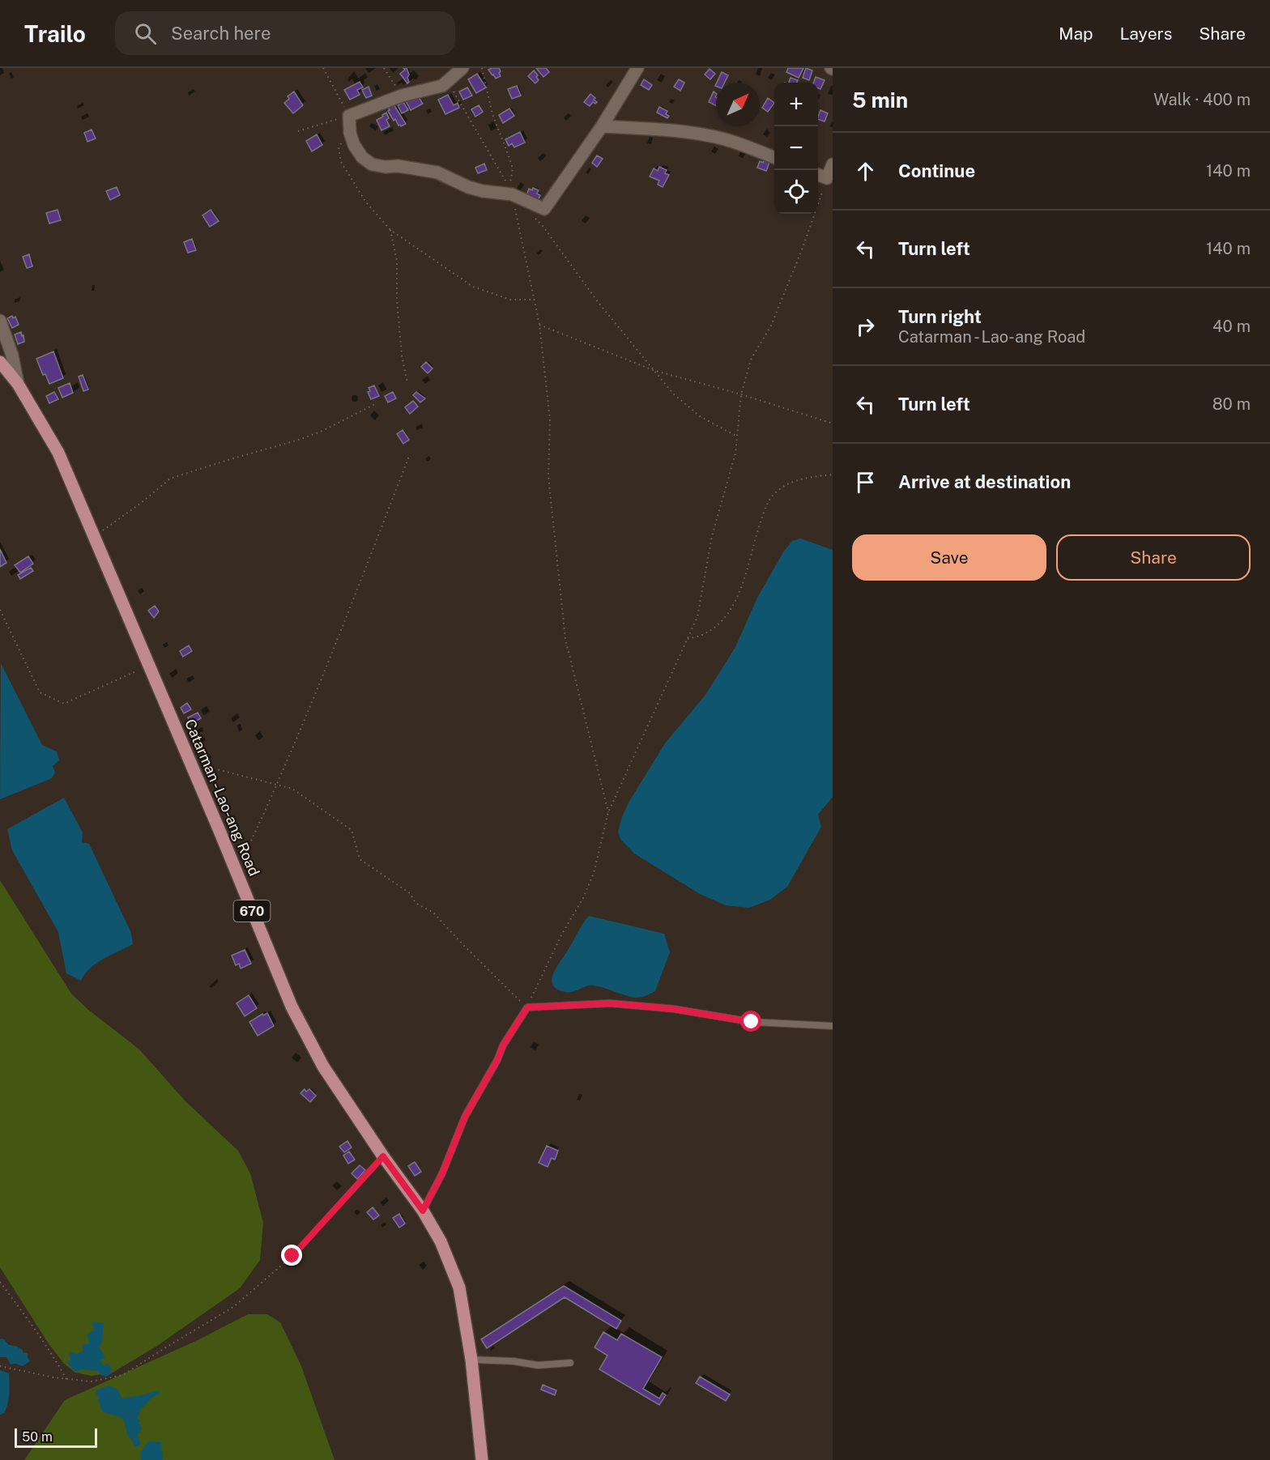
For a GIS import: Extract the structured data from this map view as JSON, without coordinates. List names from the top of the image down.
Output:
{
  "streets": {
    "main road": ["Catarman - Lao-ang Road", "670"]
  },
  "scale_bar": "50 m",
  "north": "top right",
  "page": {
    "header": "Trailo",
    "search": "Search here",
    "nav": ["Map", "Layers", "Share"],
    "heading": ["5 min", "Walk · 400 m"],
    "map_buttons": ["+", "−"],
    "list": [
      ["Continue", "140 m"],
      ["Turn left", "140 m"],
      ["Turn right", "Catarman - Lao-ang Road", "40 m"],
      ["Turn left", "80 m"],
      "Arrive at destination"
    ],
    "buttons": ["Save", "Share"],
    "scale": "50 m"
  }
}
